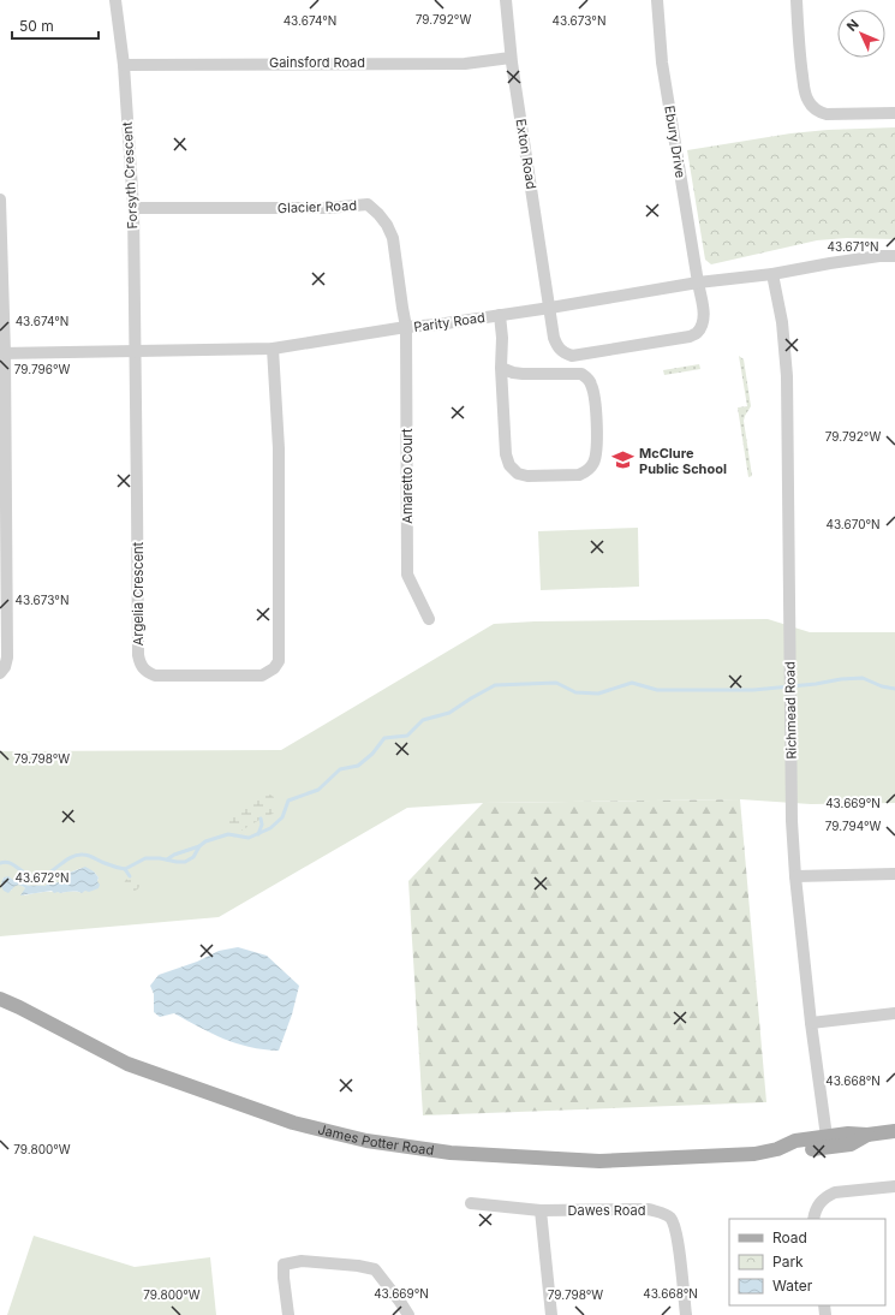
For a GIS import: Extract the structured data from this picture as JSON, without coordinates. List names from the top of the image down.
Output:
{
  "streets": {
    "main road": ["James Potter Road"],
    "street": [
      "Gainsford Road",
      "Ebury Drive",
      "Exton Road",
      "Forsyth Crescent",
      "Glacier Road",
      "Parity Road",
      "Amaretto Court",
      "Argelia Crescent",
      "Richmead Road",
      "Dawes Road"
    ]
  },
  "crossings": [
    ["Gainsford Road", "Exton Road"],
    ["Gainsford Road", "Forsyth Crescent"],
    ["Ebury Drive", "Exton Road"],
    ["Ebury Drive", "Parity Road"],
    ["Exton Road", "Parity Road"],
    ["Forsyth Crescent", "Glacier Road"],
    ["Forsyth Crescent", "Parity Road"],
    ["Forsyth Crescent", "Argelia Crescent"],
    ["Glacier Road", "Parity Road"],
    ["Glacier Road", "Amaretto Court"],
    ["Parity Road", "Amaretto Court"],
    ["Parity Road", "Argelia Crescent"],
    ["Parity Road", "Richmead Road"],
    ["Richmead Road", "James Potter Road"]
  ],
  "places": {
    "school or university": ["McClure Public School"]
  },
  "legend": ["Road", "Park", "Water"],
  "scale_bar": "50 m",
  "north": "top left",
  "coordinates": [
    "79.792°W",
    "43.674°N",
    "43.673°N",
    "43.671°N",
    "79.796°W",
    "43.670°N",
    "79.798°W",
    "43.669°N",
    "79.794°W",
    "43.672°N",
    "43.668°N",
    "79.800°W"
  ]
}
